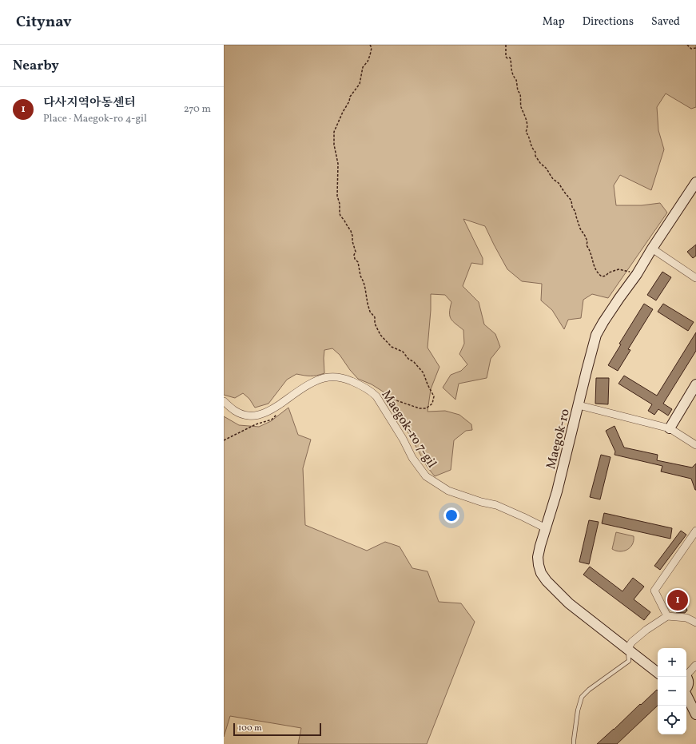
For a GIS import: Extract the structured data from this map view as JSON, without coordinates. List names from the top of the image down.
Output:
{
  "streets": {
    "street": ["Maegok-ro 7-gil", "Maegok-ro"]
  },
  "crossings": [
    ["Maegok-ro 7-gil", "Maegok-ro"]
  ],
  "scale_bar": "100 m",
  "page": {
    "header": "Citynav",
    "nav": ["Map", "Directions", "Saved"],
    "heading": "Nearby",
    "list": [
      {
        "mark": "1",
        "name": "다사지역아동센터",
        "note": "Place · Maegok-ro 4-gil",
        "value": "270 m"
      }
    ],
    "pins": "1",
    "map_buttons": ["+", "−"],
    "scale": "100 m"
  }
}
